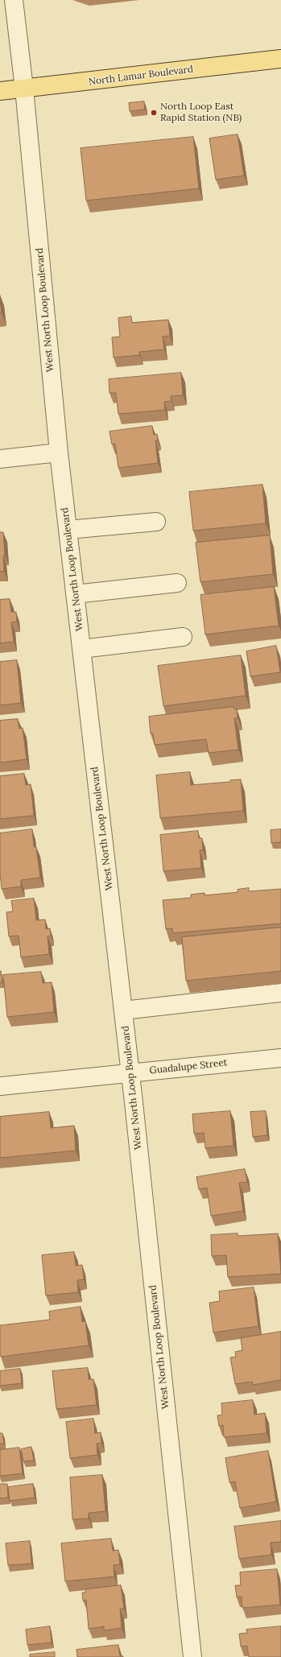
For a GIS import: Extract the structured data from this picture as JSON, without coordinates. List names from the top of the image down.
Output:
{
  "streets": {
    "main road": ["North Lamar Boulevard"],
    "street": ["West North Loop Boulevard", "Guadalupe Street"]
  },
  "crossings": [
    ["North Lamar Boulevard", "West North Loop Boulevard"],
    ["West North Loop Boulevard", "Guadalupe Street"]
  ],
  "places": ["North Loop East Rapid Station (NB)"]
}
